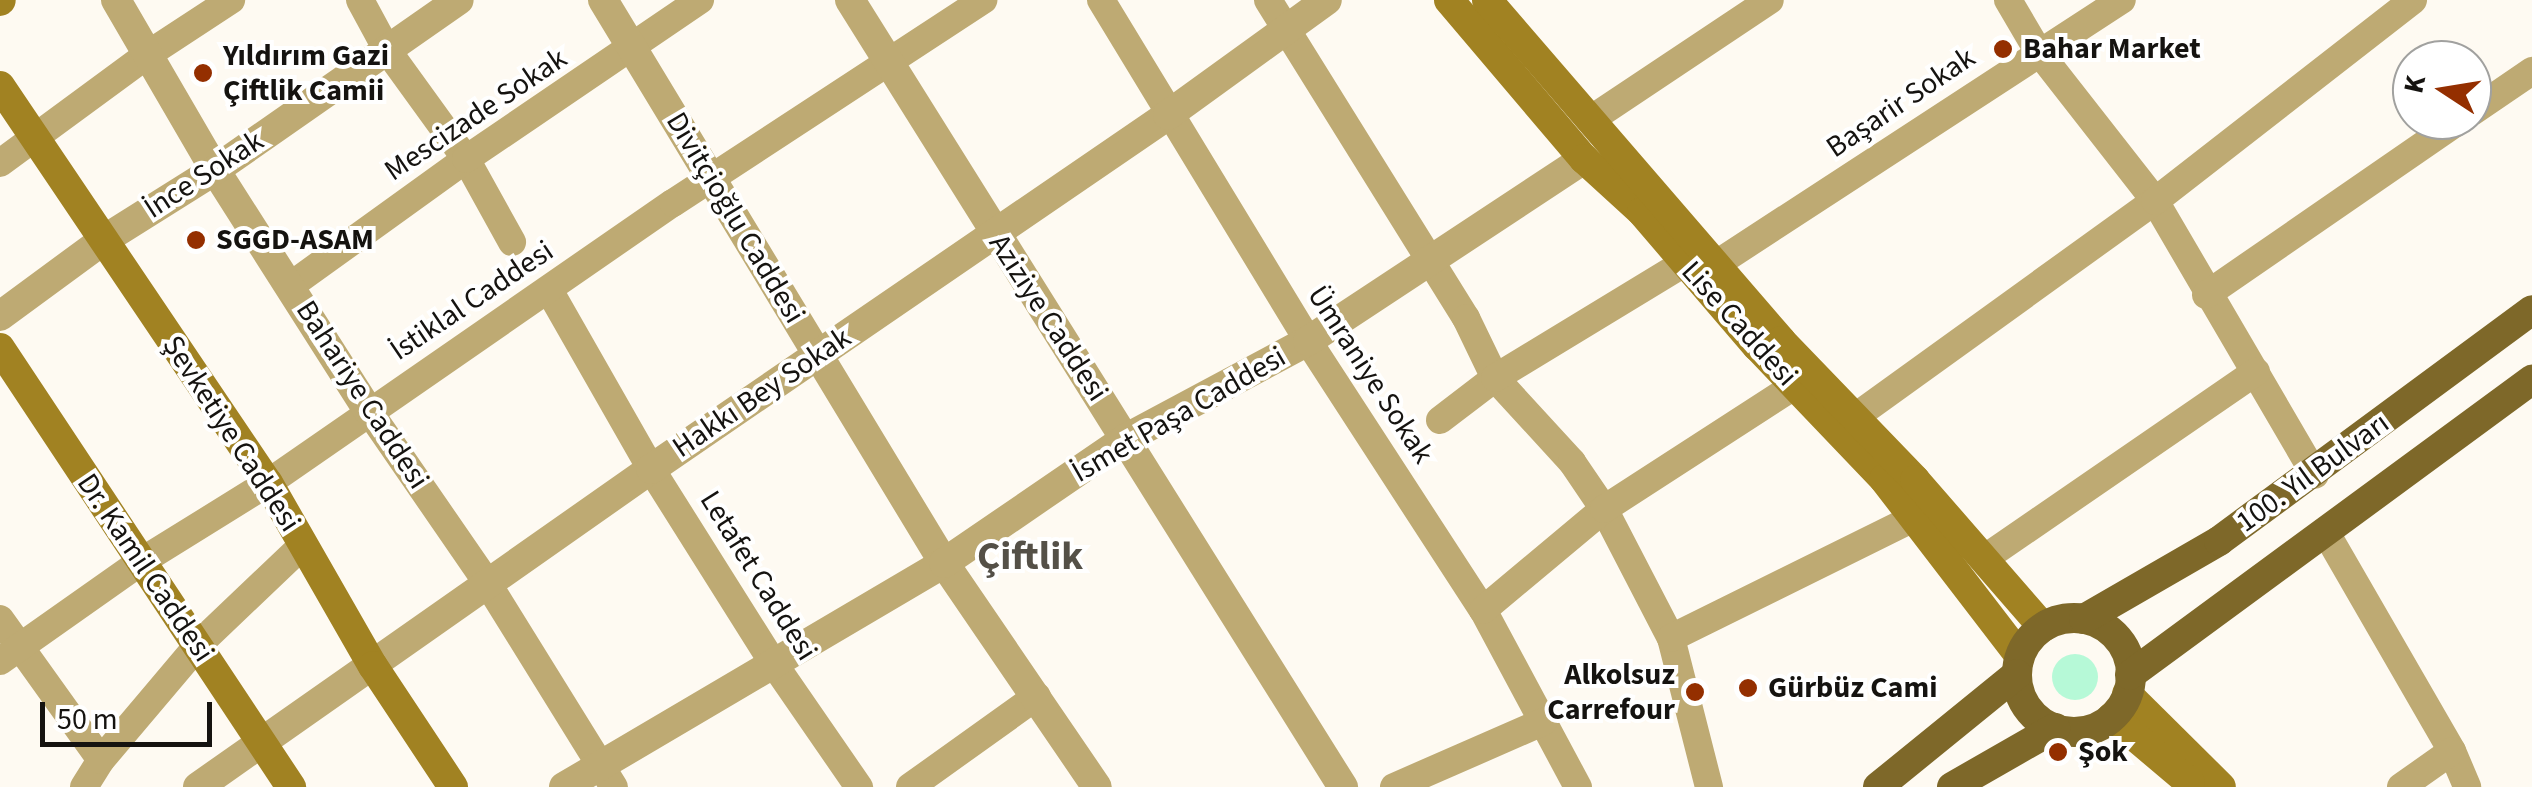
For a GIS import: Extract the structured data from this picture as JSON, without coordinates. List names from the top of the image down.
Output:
{
  "streets": {
    "main road": [
      "Lise Caddesi",
      "Şevketiye Caddesi",
      "100. Yıl Bulvarı",
      "Dr. Kamil Caddesi"
    ],
    "street": [
      "Başarir Sokak",
      "Mescizade Sokak",
      "İnce Sokak",
      "Divitçioğlu Caddesi",
      "İstiklal Caddesi",
      "Aziziye Caddesi",
      "Ümraniye Sokak",
      "Hakkı Bey Sokak",
      "Bahariye Caddesi",
      "İsmet Paşa Caddesi",
      "Letafet Caddesi"
    ]
  },
  "crossings": [
    ["Başarir Sokak", "Lise Caddesi"],
    ["Mescizade Sokak", "Divitçioğlu Caddesi"],
    ["Mescizade Sokak", "Bahariye Caddesi"],
    ["İnce Sokak", "Bahariye Caddesi"],
    ["İnce Sokak", "Şevketiye Caddesi"],
    ["Divitçioğlu Caddesi", "İstiklal Caddesi"],
    ["Divitçioğlu Caddesi", "Hakkı Bey Sokak"],
    ["Divitçioğlu Caddesi", "İsmet Paşa Caddesi"],
    ["İstiklal Caddesi", "Aziziye Caddesi"],
    ["İstiklal Caddesi", "Bahariye Caddesi"],
    ["İstiklal Caddesi", "Şevketiye Caddesi"],
    ["İstiklal Caddesi", "Dr. Kamil Caddesi"],
    ["İstiklal Caddesi", "Letafet Caddesi"],
    ["Aziziye Caddesi", "Hakkı Bey Sokak"],
    ["Aziziye Caddesi", "İsmet Paşa Caddesi"],
    ["Lise Caddesi", "İsmet Paşa Caddesi"],
    ["Lise Caddesi", "100. Yıl Bulvarı"],
    ["Ümraniye Sokak", "Hakkı Bey Sokak"],
    ["Ümraniye Sokak", "İsmet Paşa Caddesi"],
    ["Hakkı Bey Sokak", "Bahariye Caddesi"],
    ["Hakkı Bey Sokak", "Şevketiye Caddesi"],
    ["Hakkı Bey Sokak", "Dr. Kamil Caddesi"],
    ["Hakkı Bey Sokak", "Letafet Caddesi"],
    ["Bahariye Caddesi", "İsmet Paşa Caddesi"],
    ["İsmet Paşa Caddesi", "Letafet Caddesi"]
  ],
  "districts": ["Çiftlik"],
  "places": [
    "Bahar Market",
    "Yıldırım Gazi Çiftlik Camii",
    "SGGD-ASAM",
    "Gürbüz Cami",
    "Alkolsuz Carrefour",
    "Şok"
  ],
  "scale_bar": "50 m",
  "north": "left"
}
